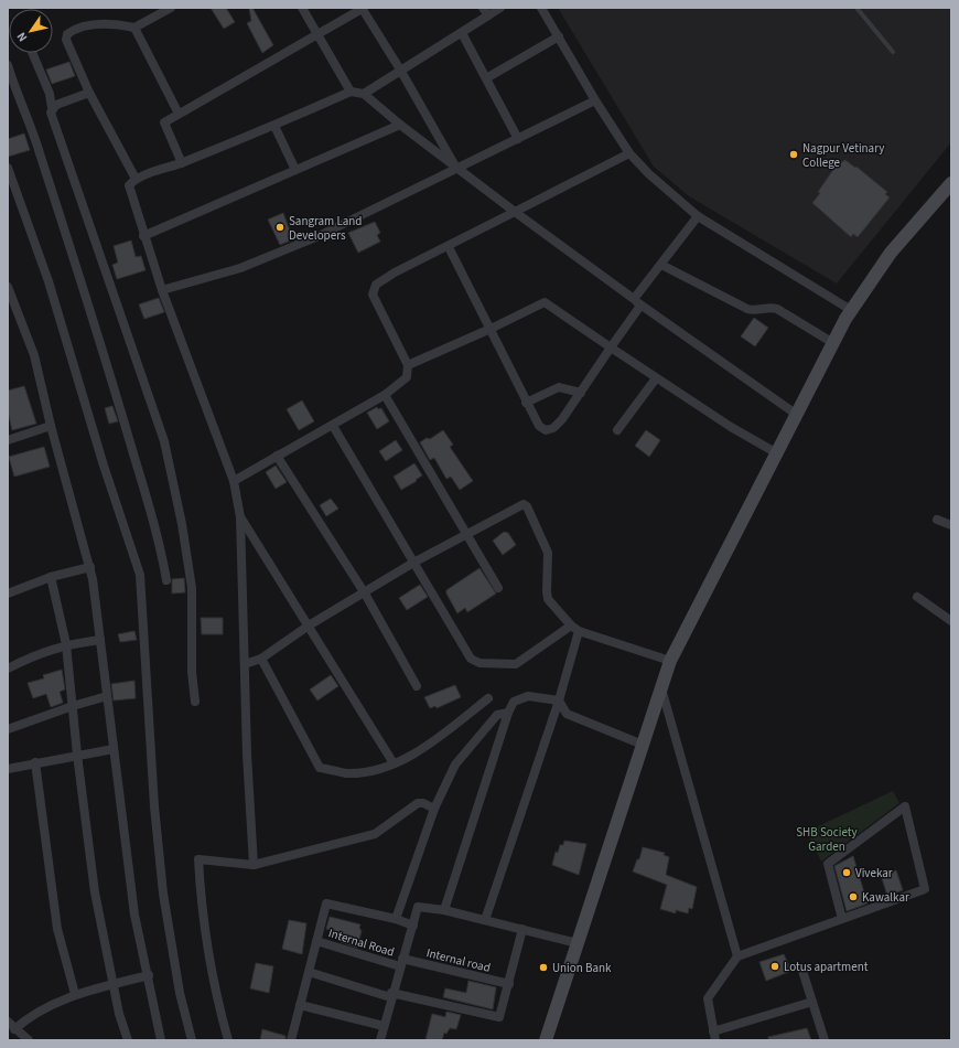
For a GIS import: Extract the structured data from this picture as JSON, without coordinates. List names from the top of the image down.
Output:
{
  "streets": {
    "street": ["Internal Road", "Internal road"]
  },
  "crossings": [
    ["Internal Road", "Internal road"]
  ],
  "parks": ["SHB Society Garden"],
  "places": [
    "Nagpur Vetinary College",
    "Sangram Land Developers",
    "Vivekar",
    "Kawalkar",
    "Lotus apartment",
    "Union Bank"
  ],
  "north": "bottom left"
}
